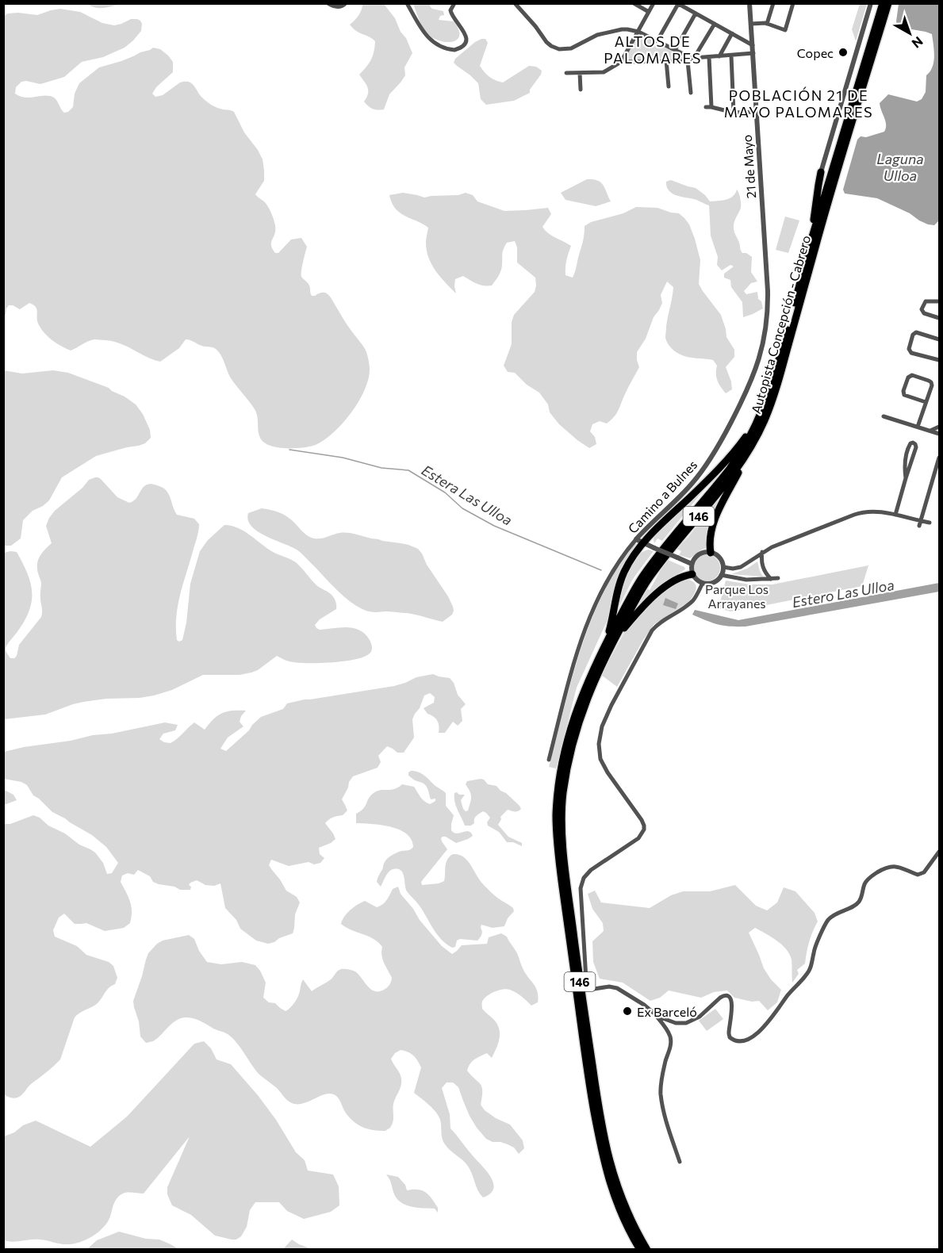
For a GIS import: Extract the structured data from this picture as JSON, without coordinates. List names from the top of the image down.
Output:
{
  "streets": {
    "highway": ["Autopista Concepción - Cabrero", "146"],
    "street": ["21 de Mayo", "Camino a Bulnes"]
  },
  "crossings": [
    ["21 de Mayo", "Camino a Bulnes"]
  ],
  "districts": ["ALTOS DE PALOMARES", "POBLACIÓN 21 DE MAYO PALOMARES"],
  "water": ["Laguna Ulloa", "Estera Las Ulloa", "Estero Las Ulloa"],
  "parks": ["Parque Los Arrayanes"],
  "places": ["Copec", "Ex Barceló"],
  "north": "bottom right"
}
